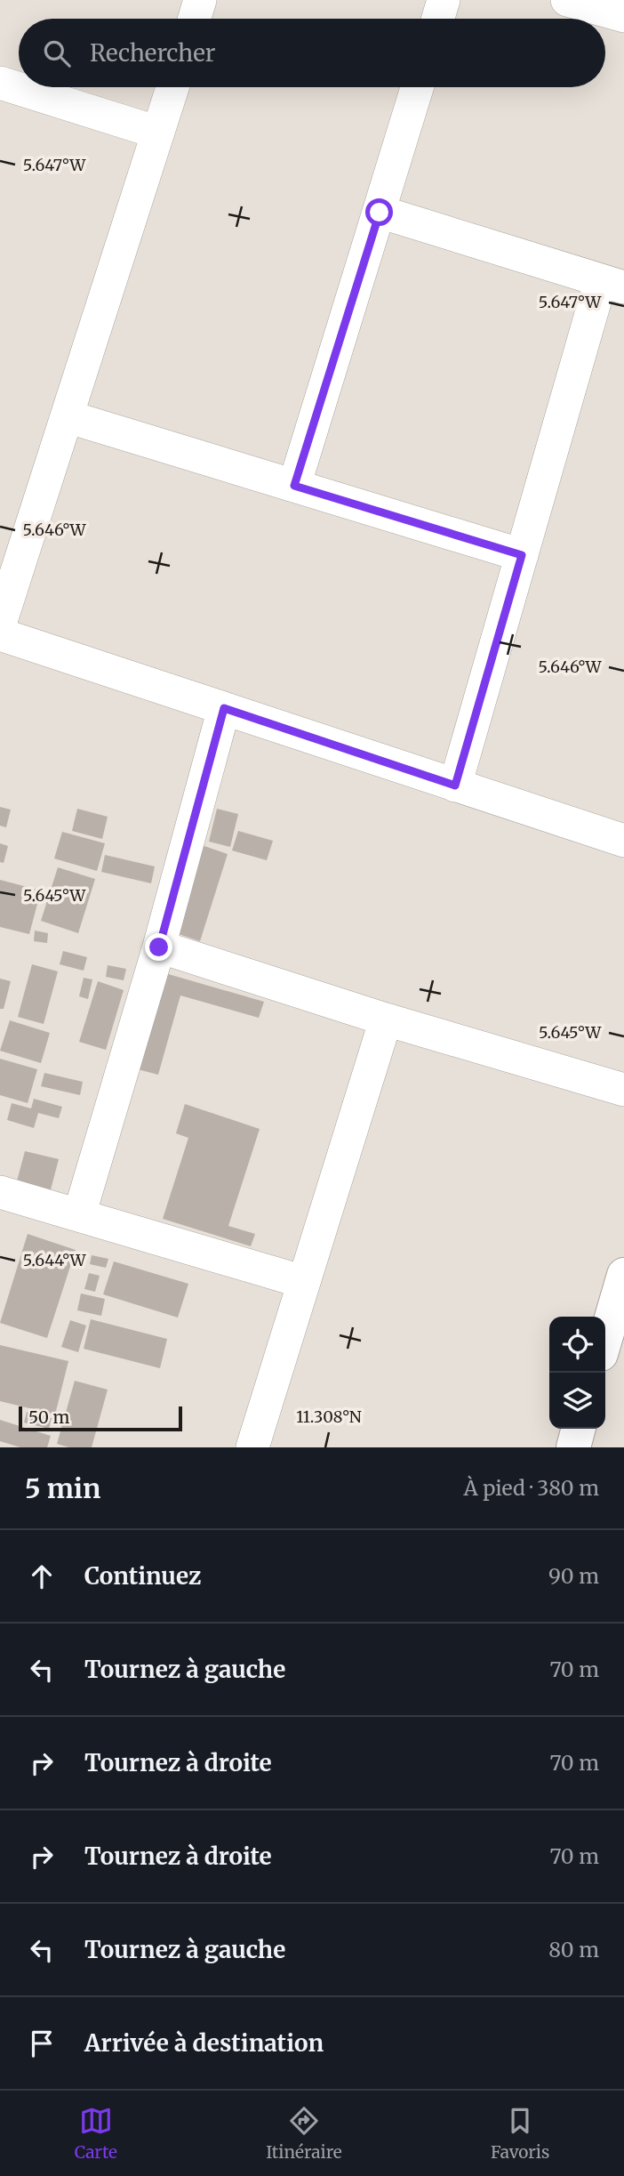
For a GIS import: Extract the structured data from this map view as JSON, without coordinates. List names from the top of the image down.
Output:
{
  "scale_bar": "50 m",
  "page": {
    "search": "Rechercher",
    "scale": "50 m",
    "heading": ["5 min", "À pied · 380 m"],
    "list": [
      ["Continuez", "90 m"],
      ["Tournez à gauche", "70 m"],
      ["Tournez à droite", "70 m"],
      ["Tournez à droite", "70 m"],
      ["Tournez à gauche", "80 m"],
      "Arrivée à destination"
    ],
    "nav": ["Carte", "Itinéraire", "Favoris"]
  },
  "coordinates": [
    "5.647°W",
    "5.646°W",
    "5.645°W",
    "5.644°W",
    "11.308°N"
  ]
}
